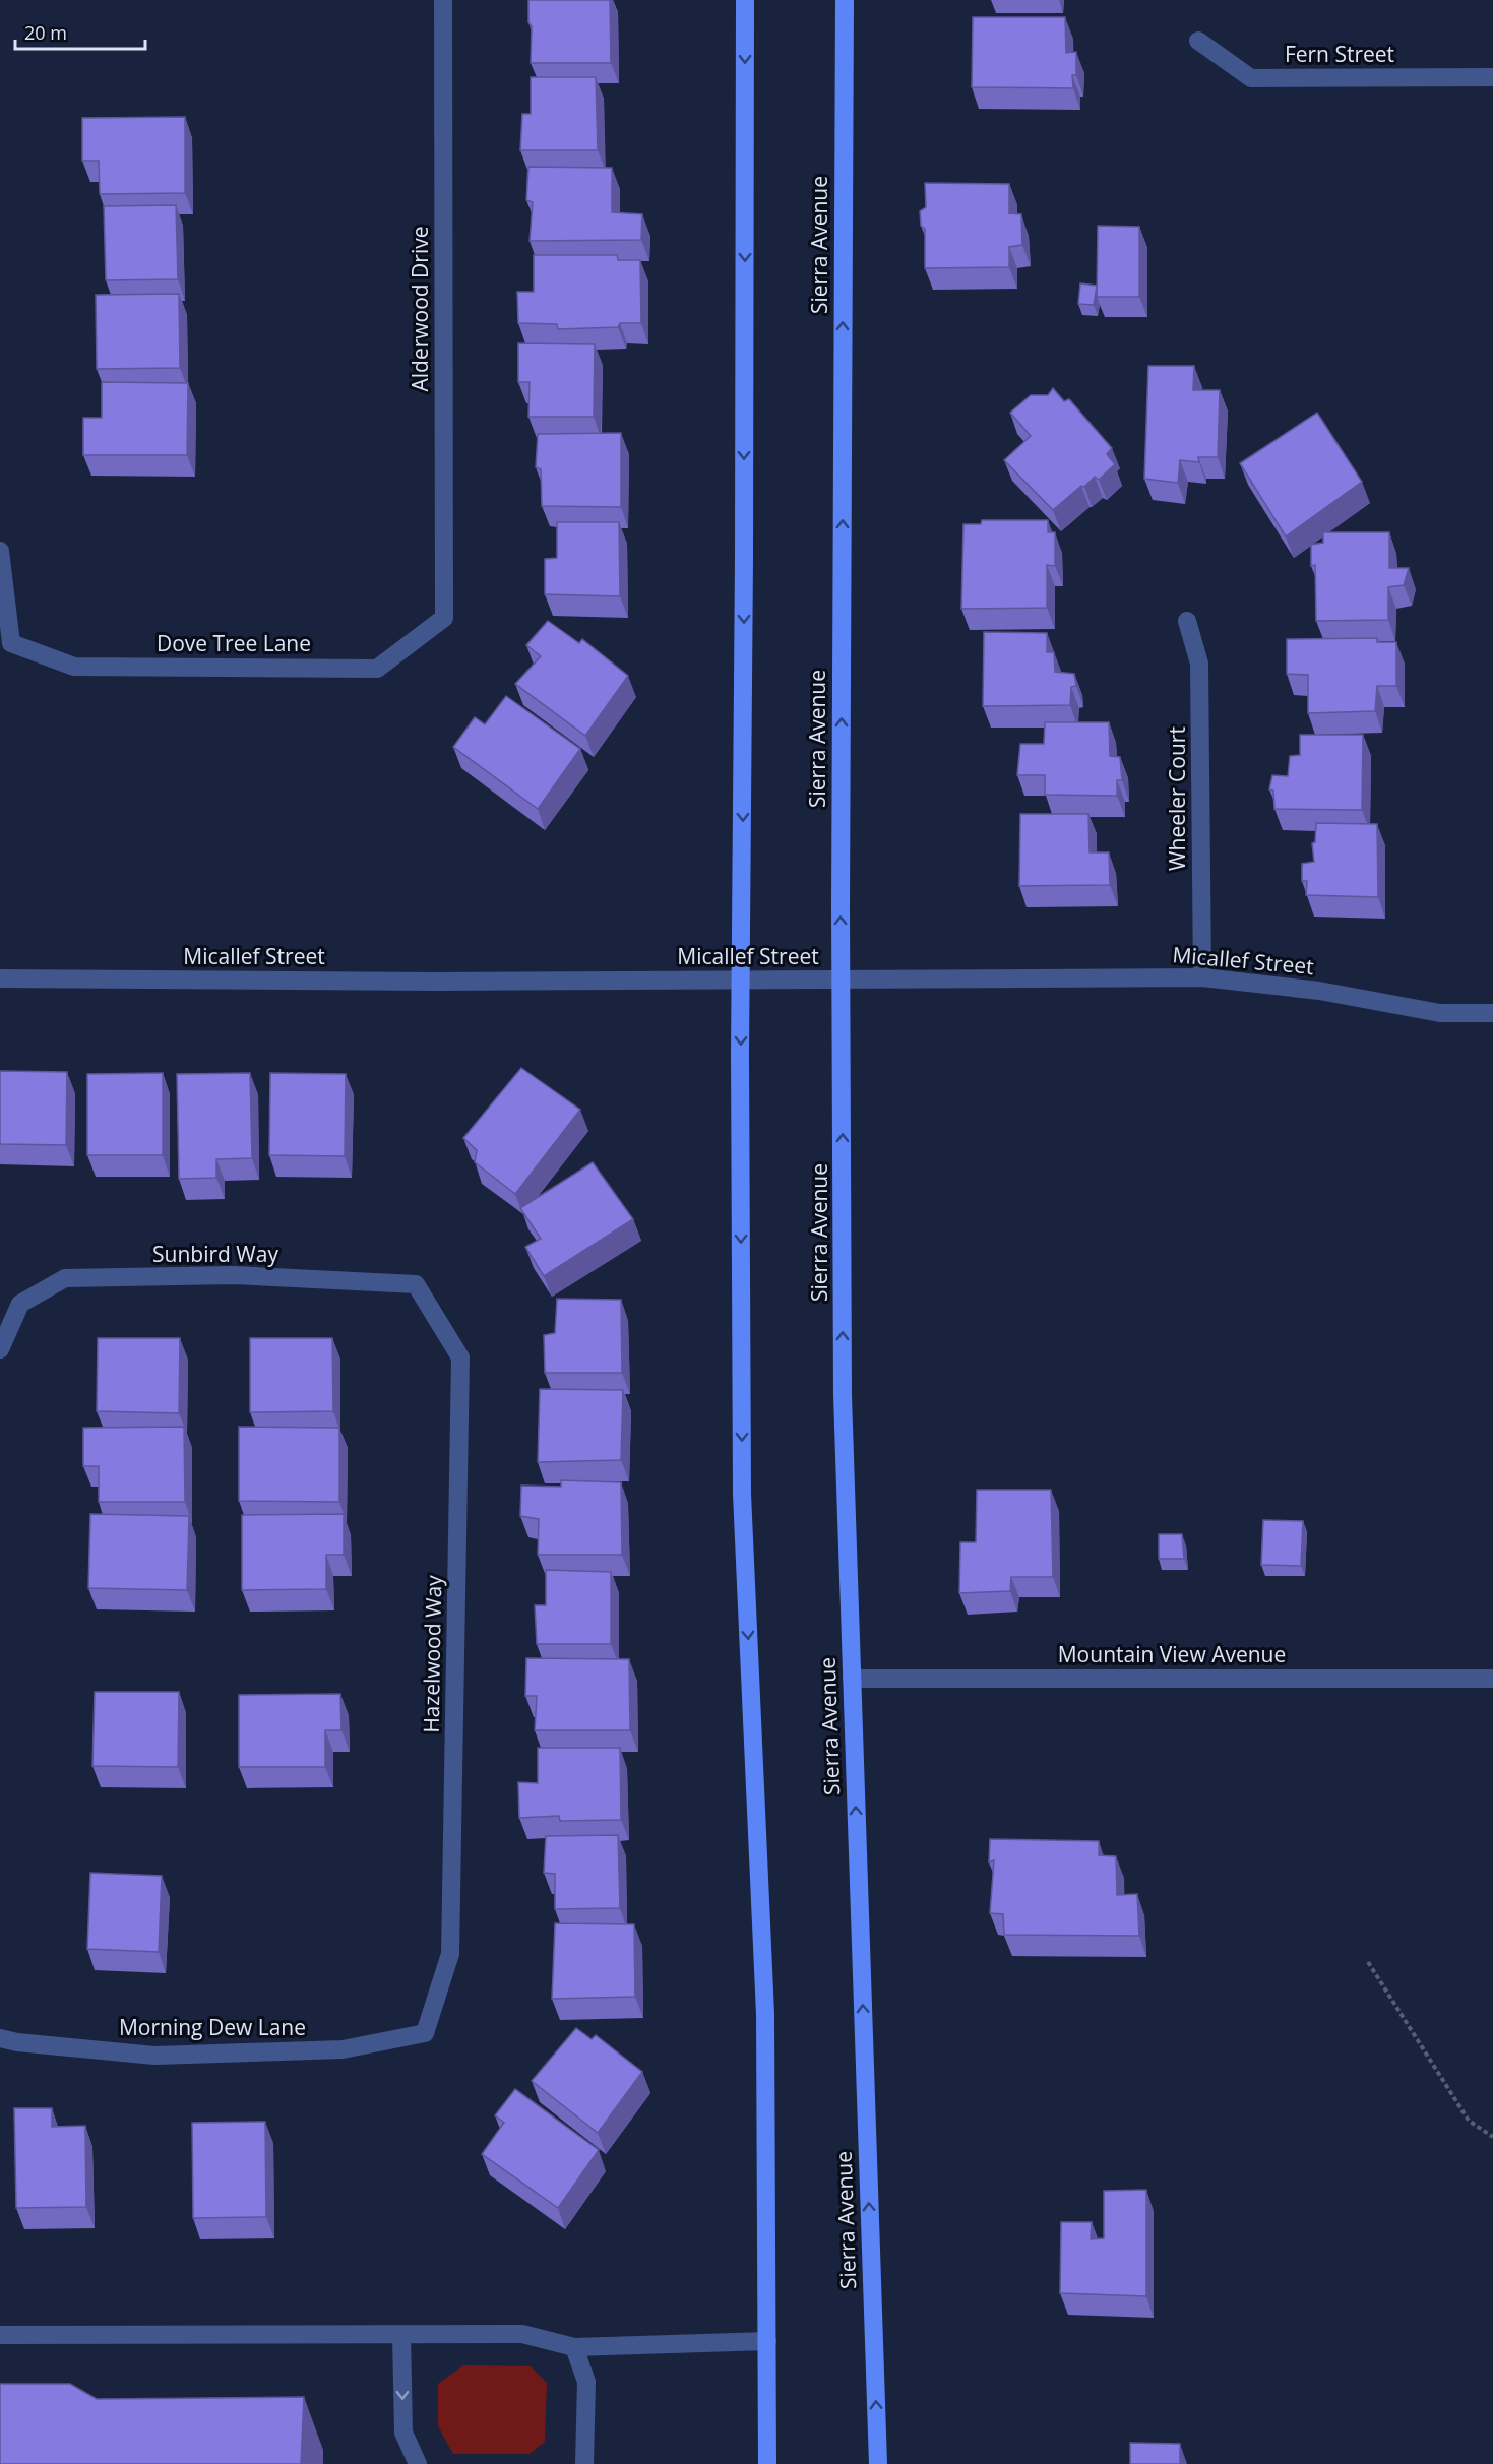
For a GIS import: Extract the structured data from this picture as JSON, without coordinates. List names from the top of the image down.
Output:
{
  "streets": {
    "main road": ["Sierra Avenue"],
    "street": [
      "Fern Street",
      "Alderwood Drive",
      "Dove Tree Lane",
      "Wheeler Court",
      "Micallef Street",
      "Sunbird Way",
      "Hazelwood Way",
      "Mountain View Avenue",
      "Morning Dew Lane"
    ]
  },
  "crossings": [
    ["Sierra Avenue", "Micallef Street"],
    ["Sierra Avenue", "Mountain View Avenue"],
    ["Alderwood Drive", "Dove Tree Lane"],
    ["Wheeler Court", "Micallef Street"],
    ["Sunbird Way", "Hazelwood Way"],
    ["Hazelwood Way", "Morning Dew Lane"]
  ],
  "scale_bar": "20 m"
}
